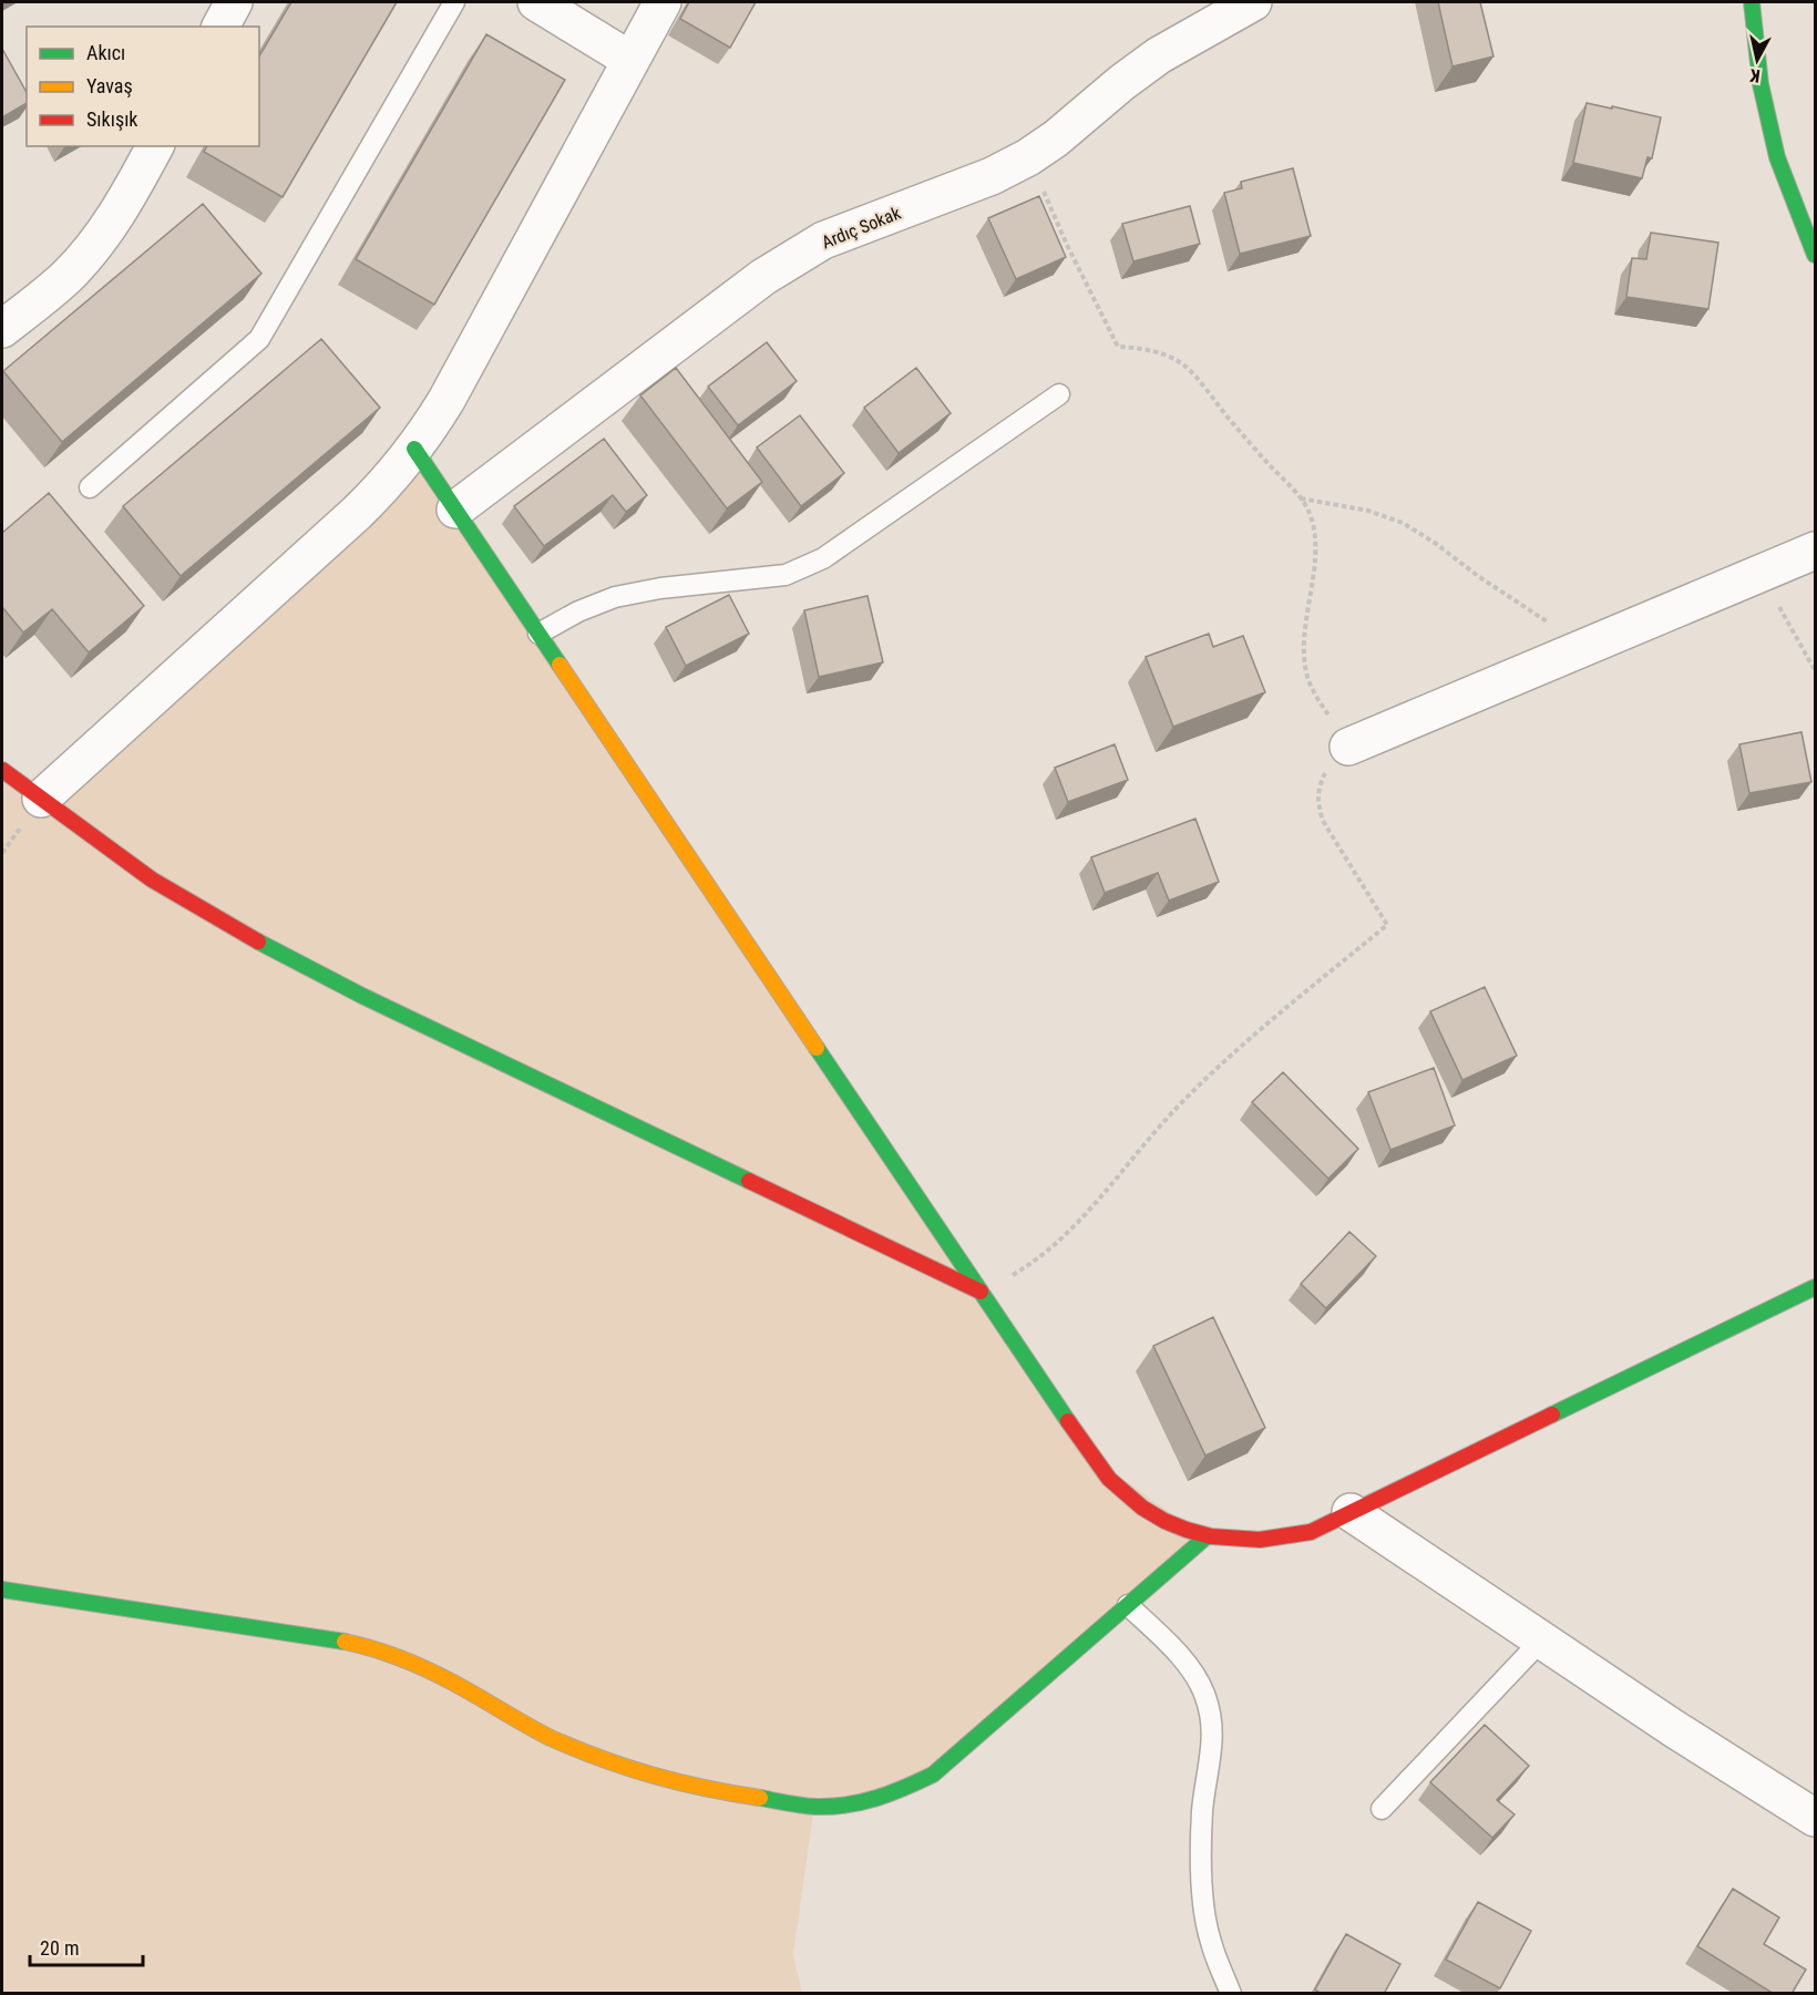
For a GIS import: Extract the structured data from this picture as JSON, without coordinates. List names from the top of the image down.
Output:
{
  "streets": {
    "street": ["Ardıç Sokak"]
  },
  "legend": ["Akıcı", "Yavaş", "Sıkışık"],
  "scale_bar": "20 m",
  "north": "bottom"
}
